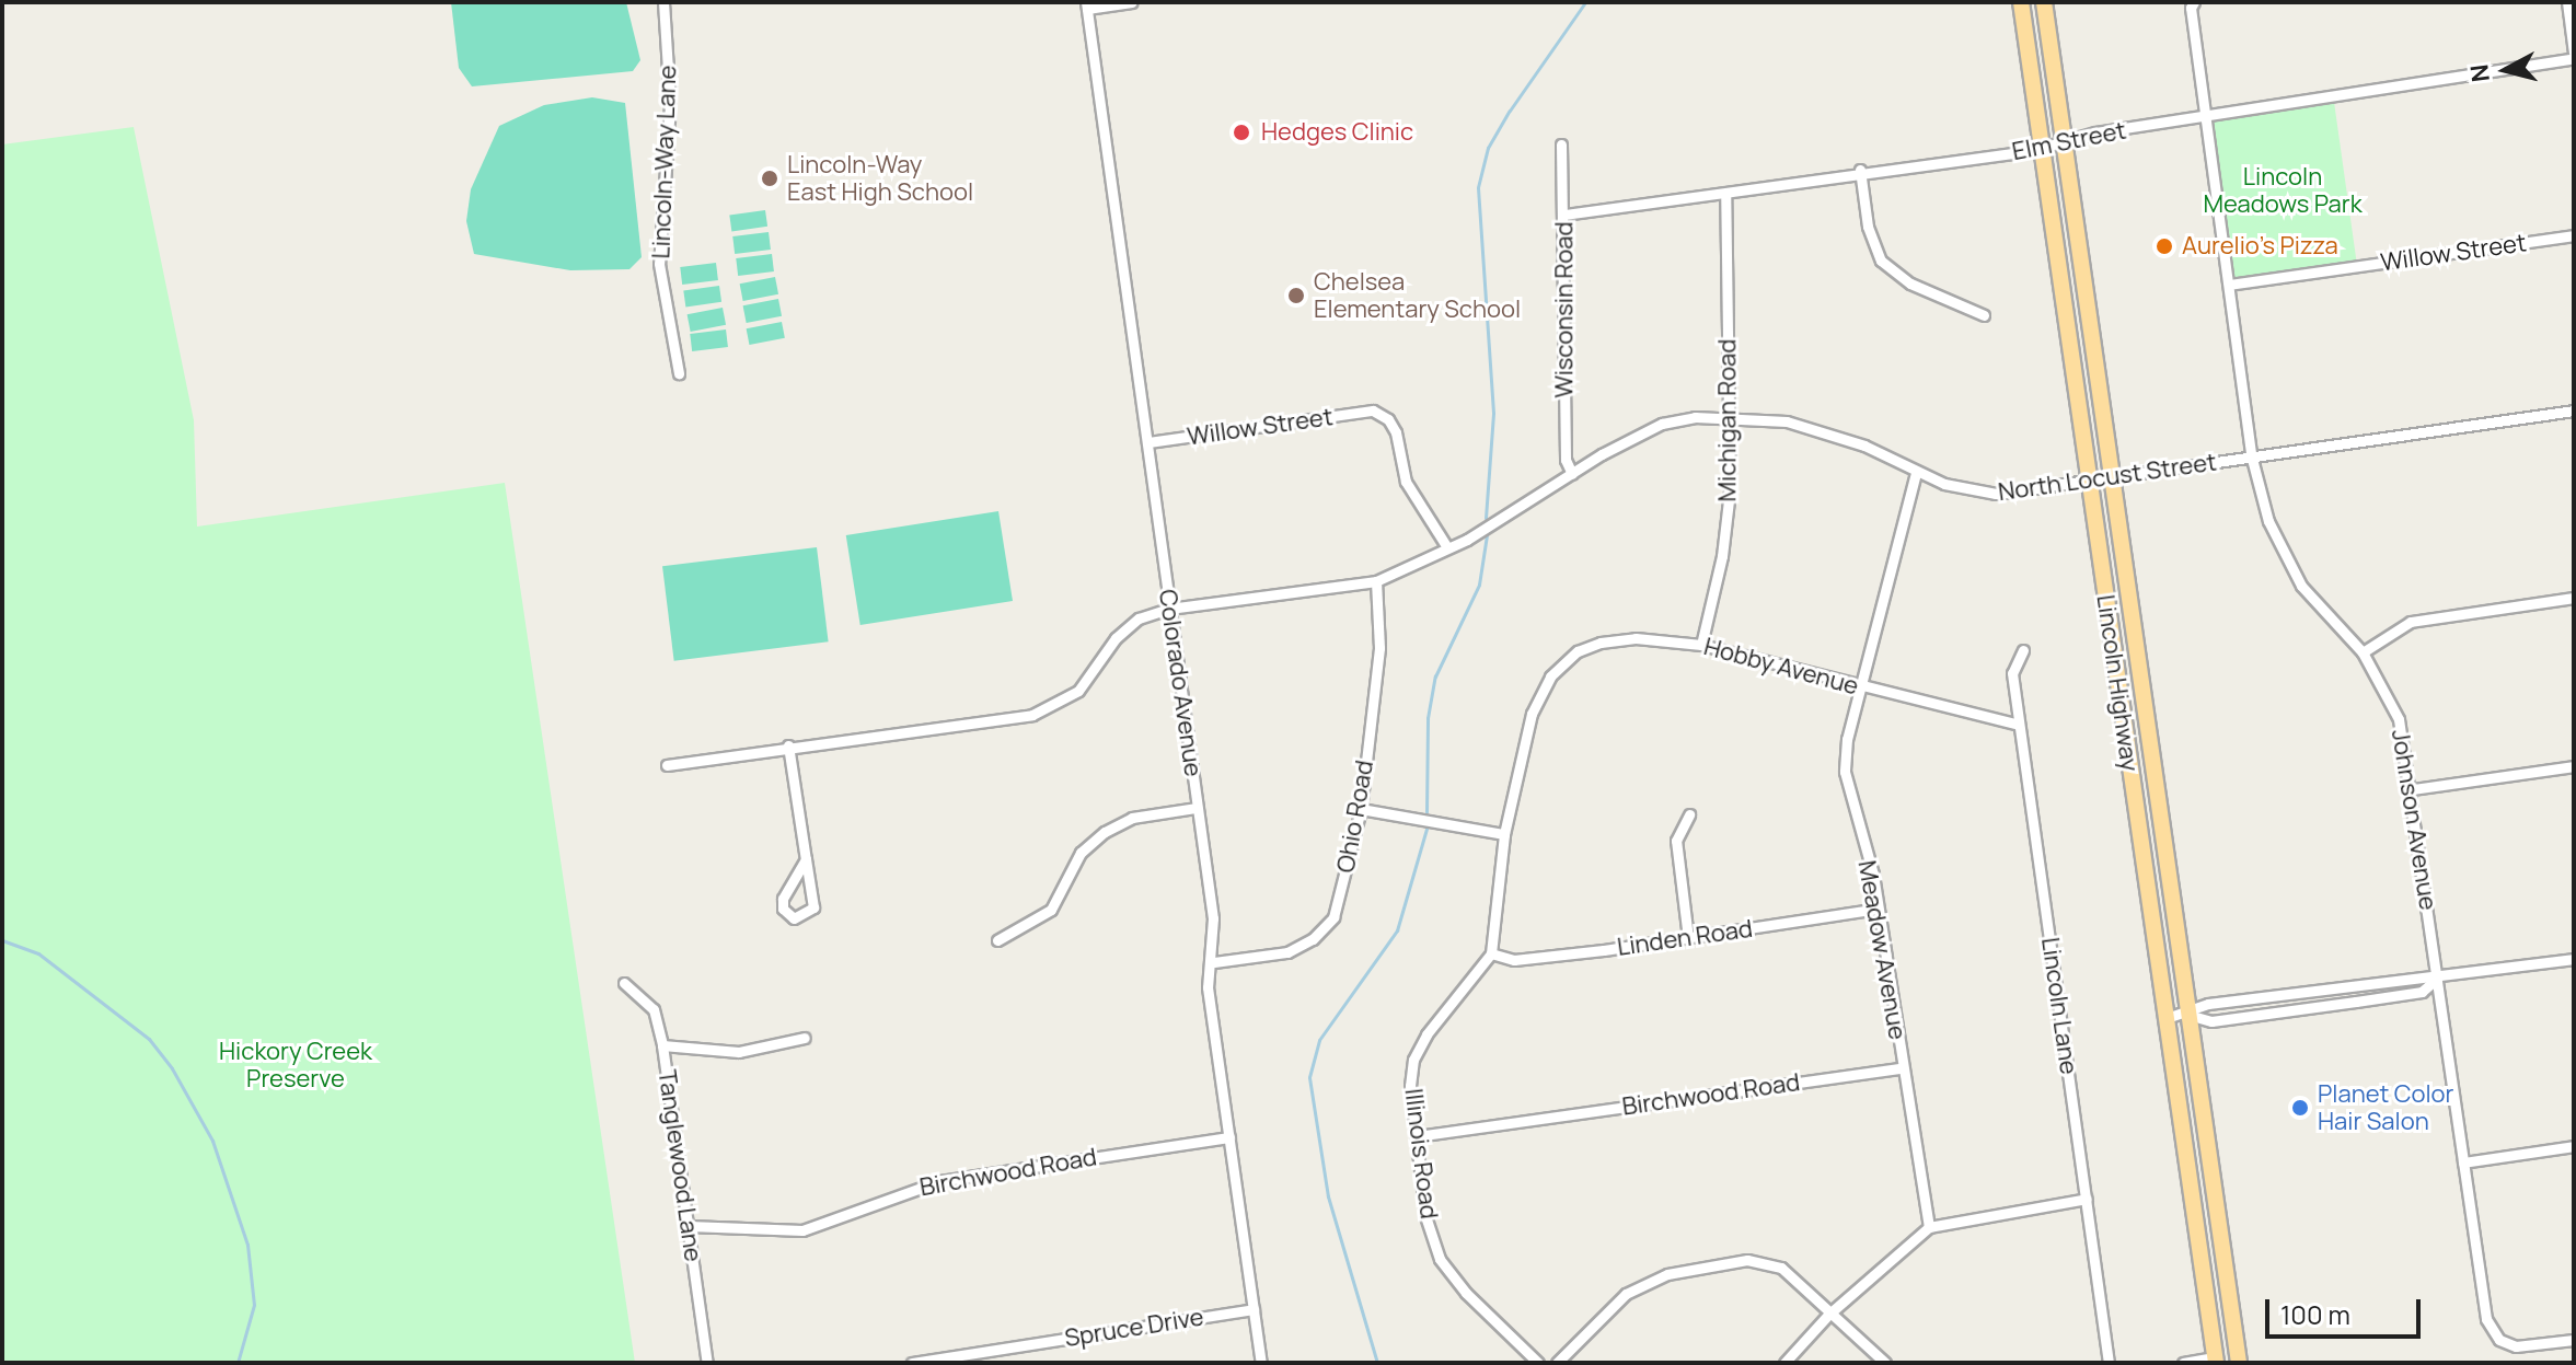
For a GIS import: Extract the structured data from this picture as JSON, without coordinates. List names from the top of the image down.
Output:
{
  "streets": {
    "main road": ["Lincoln Highway"],
    "street": [
      "Elm Street",
      "Lincoln-Way Lane",
      "Willow Street",
      "Wisconsin Road",
      "Michigan Road",
      "North Locust Street",
      "Hobby Avenue",
      "Colorado Avenue",
      "Ohio Road",
      "Johnson Avenue",
      "Linden Road",
      "Meadow Avenue",
      "Lincoln Lane",
      "Birchwood Road",
      "Illinois Road",
      "Tanglewood Lane",
      "Spruce Drive"
    ]
  },
  "crossings": [
    ["Elm Street", "Wisconsin Road"],
    ["Elm Street", "Michigan Road"],
    ["Elm Street", "Lincoln Highway"],
    ["Elm Street", "Johnson Avenue"],
    ["Willow Street", "North Locust Street"],
    ["Willow Street", "Colorado Avenue"],
    ["Willow Street", "Johnson Avenue"],
    ["Wisconsin Road", "North Locust Street"],
    ["Michigan Road", "North Locust Street"],
    ["Michigan Road", "Hobby Avenue"],
    ["North Locust Street", "Colorado Avenue"],
    ["North Locust Street", "Lincoln Highway"],
    ["North Locust Street", "Ohio Road"],
    ["North Locust Street", "Johnson Avenue"],
    ["North Locust Street", "Meadow Avenue"],
    ["Hobby Avenue", "Meadow Avenue"],
    ["Hobby Avenue", "Lincoln Lane"],
    ["Colorado Avenue", "Ohio Road"],
    ["Colorado Avenue", "Birchwood Road"],
    ["Colorado Avenue", "Spruce Drive"],
    ["Linden Road", "Meadow Avenue"],
    ["Linden Road", "Illinois Road"],
    ["Meadow Avenue", "Birchwood Road"],
    ["Birchwood Road", "Illinois Road"],
    ["Birchwood Road", "Tanglewood Lane"]
  ],
  "parks": ["Lincoln Meadows Park", "Hickory Creek Preserve"],
  "places": [
    "Hedges Clinic",
    "Lincoln-Way East High School",
    "Aurelio's Pizza",
    "Chelsea Elementary School",
    "Planet Color Hair Salon"
  ],
  "scale_bar": "100 m",
  "north": "left"
}
